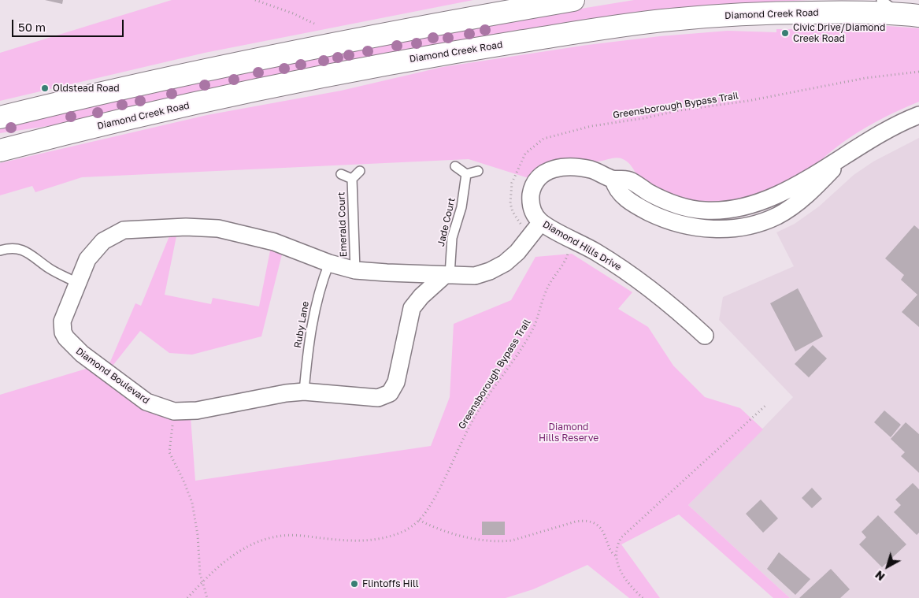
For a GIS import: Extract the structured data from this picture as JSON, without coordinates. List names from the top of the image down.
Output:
{
  "streets": {
    "main road": ["Diamond Creek Road"],
    "street": ["Diamond Hills Drive", "Diamond Boulevard"],
    "lane": ["Jade Court", "Emerald Court", "Ruby Lane"],
    "path": ["Greensborough Bypass Trail"]
  },
  "crossings": [
    ["Greensborough Bypass Trail", "Diamond Hills Drive"],
    ["Greensborough Bypass Trail", "Diamond Boulevard"],
    ["Jade Court", "Diamond Boulevard"],
    ["Emerald Court", "Diamond Boulevard"],
    ["Diamond Hills Drive", "Diamond Boulevard"],
    ["Ruby Lane", "Diamond Boulevard"]
  ],
  "parks": ["Diamond Hills Reserve"],
  "places": ["Civic Drive/Diamond Creek Road", "Oldstead Road", "Flintoffs Hill"],
  "scale_bar": "50 m",
  "north": "bottom left"
}
